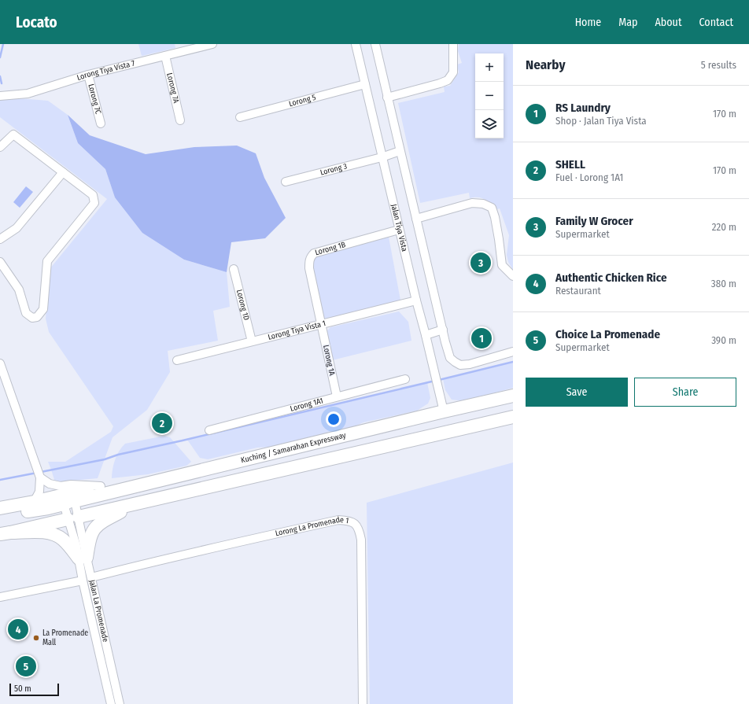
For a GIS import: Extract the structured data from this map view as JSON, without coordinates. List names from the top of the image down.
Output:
{
  "streets": {
    "highway": ["Kuching / Samarahan Expressway"],
    "street": [
      "Lorong Tiya Vista 7",
      "Lorong 7A",
      "Lorong 7C",
      "Lorong 5",
      "Lorong 3",
      "Jalan Tiya Vista",
      "Lorong 1B",
      "Lorong 1D",
      "Lorong Tiya Vista 1",
      "Lorong 1A",
      "Lorong 1A1",
      "Lorong La Promenade 1",
      "Jalan La Promenade"
    ]
  },
  "crossings": [
    ["Lorong Tiya Vista 7", "Lorong 7A"],
    ["Lorong Tiya Vista 7", "Lorong 7C"],
    ["Lorong 5", "Jalan Tiya Vista"],
    ["Lorong 3", "Jalan Tiya Vista"],
    ["Jalan Tiya Vista", "Lorong 1B"],
    ["Jalan Tiya Vista", "Lorong Tiya Vista 1"],
    ["Jalan Tiya Vista", "Kuching / Samarahan Expressway"],
    ["Lorong 1B", "Lorong Tiya Vista 1"],
    ["Lorong 1B", "Lorong 1A"],
    ["Lorong 1D", "Lorong Tiya Vista 1"],
    ["Lorong Tiya Vista 1", "Lorong 1A"],
    ["Lorong 1A", "Lorong 1A1"],
    ["Lorong La Promenade 1", "Jalan La Promenade"]
  ],
  "places": ["La Promenade Mall"],
  "scale_bar": "50 m",
  "page": {
    "header": "Locato",
    "nav": [
      "Home",
      "Map",
      "About",
      "Contact"
    ],
    "heading": ["Nearby", "5 results"],
    "map_buttons": ["+", "−"],
    "list": [
      {
        "mark": "1",
        "name": "RS Laundry",
        "note": "Shop · Jalan Tiya Vista",
        "value": "170 m"
      },
      {
        "mark": "2",
        "name": "SHELL",
        "note": "Fuel · Lorong 1A1",
        "value": "170 m"
      },
      {
        "mark": "3",
        "name": "Family W Grocer",
        "note": "Supermarket",
        "value": "220 m"
      },
      {
        "mark": "4",
        "name": "Authentic Chicken Rice",
        "note": "Restaurant",
        "value": "380 m"
      },
      {
        "mark": "5",
        "name": "Choice La Promenade",
        "note": "Supermarket",
        "value": "390 m"
      }
    ],
    "pins": [
      "3",
      "1",
      "2",
      "4",
      "5"
    ],
    "buttons": ["Save", "Share"],
    "scale": "50 m"
  }
}
